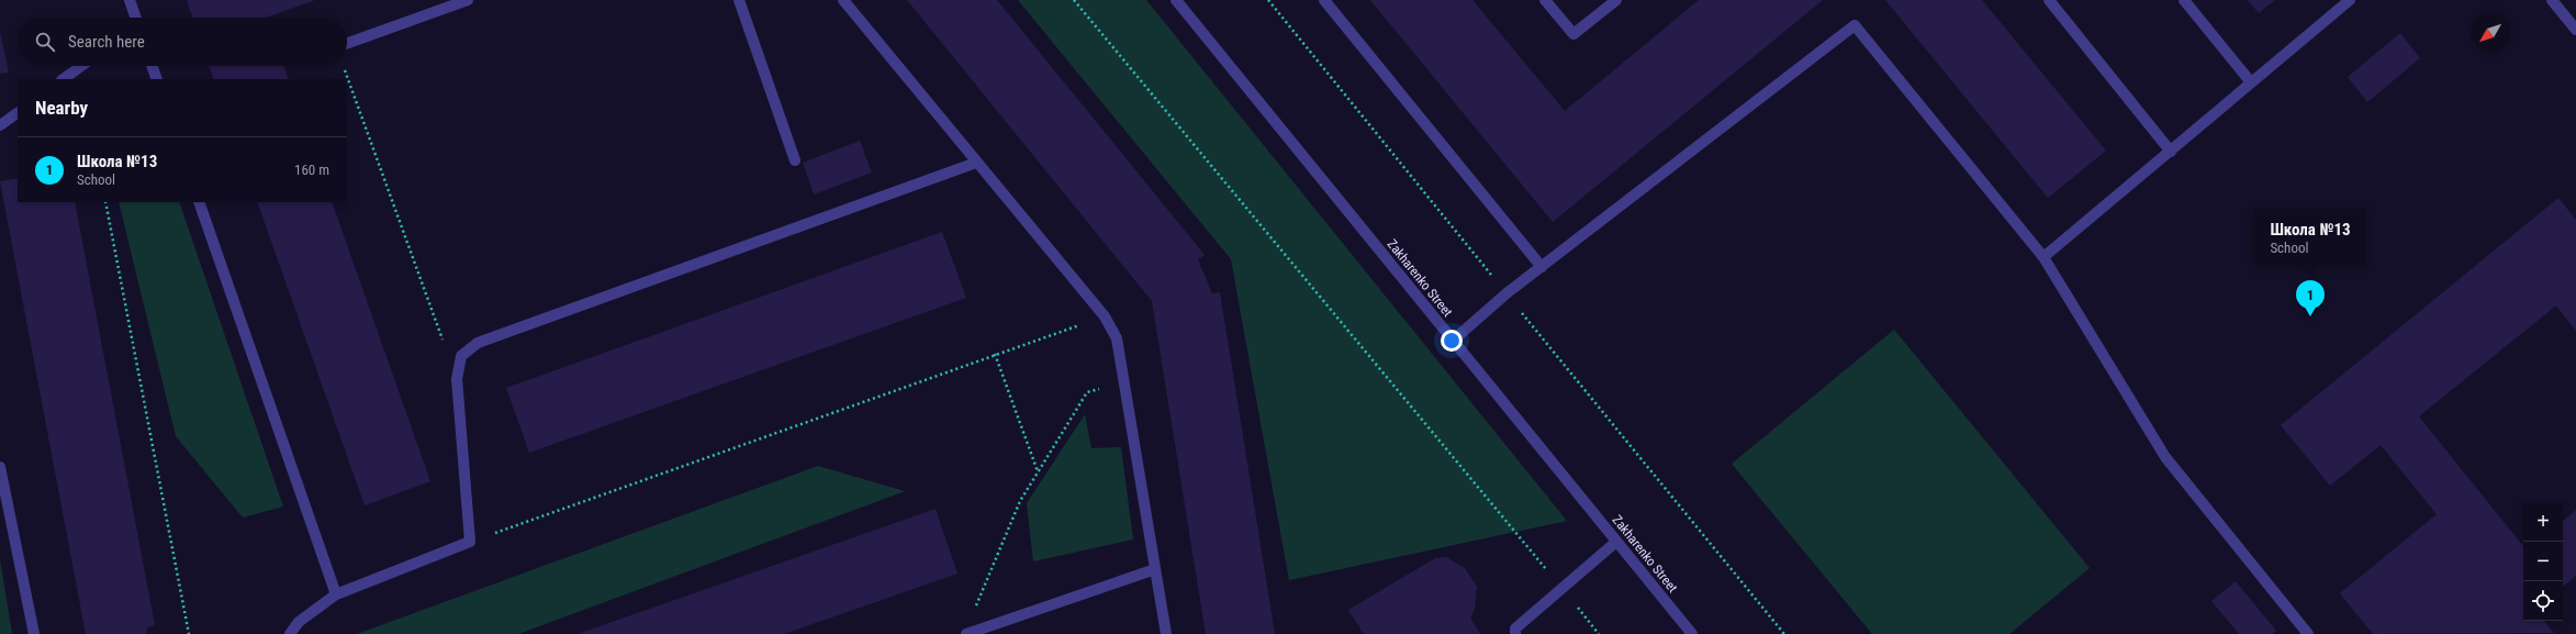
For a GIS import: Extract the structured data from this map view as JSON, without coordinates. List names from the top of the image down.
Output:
{
  "streets": {
    "street": ["Zakharenko Street"]
  },
  "north": "bottom left",
  "page": {
    "search": "Search here",
    "heading": "Nearby",
    "list": [
      {
        "mark": "1",
        "name": "Школа №13",
        "note": "School",
        "value": "160 m"
      }
    ],
    "popup": ["Школа №13", "School"],
    "pins": "1",
    "map_buttons": ["+", "−"]
  }
}
